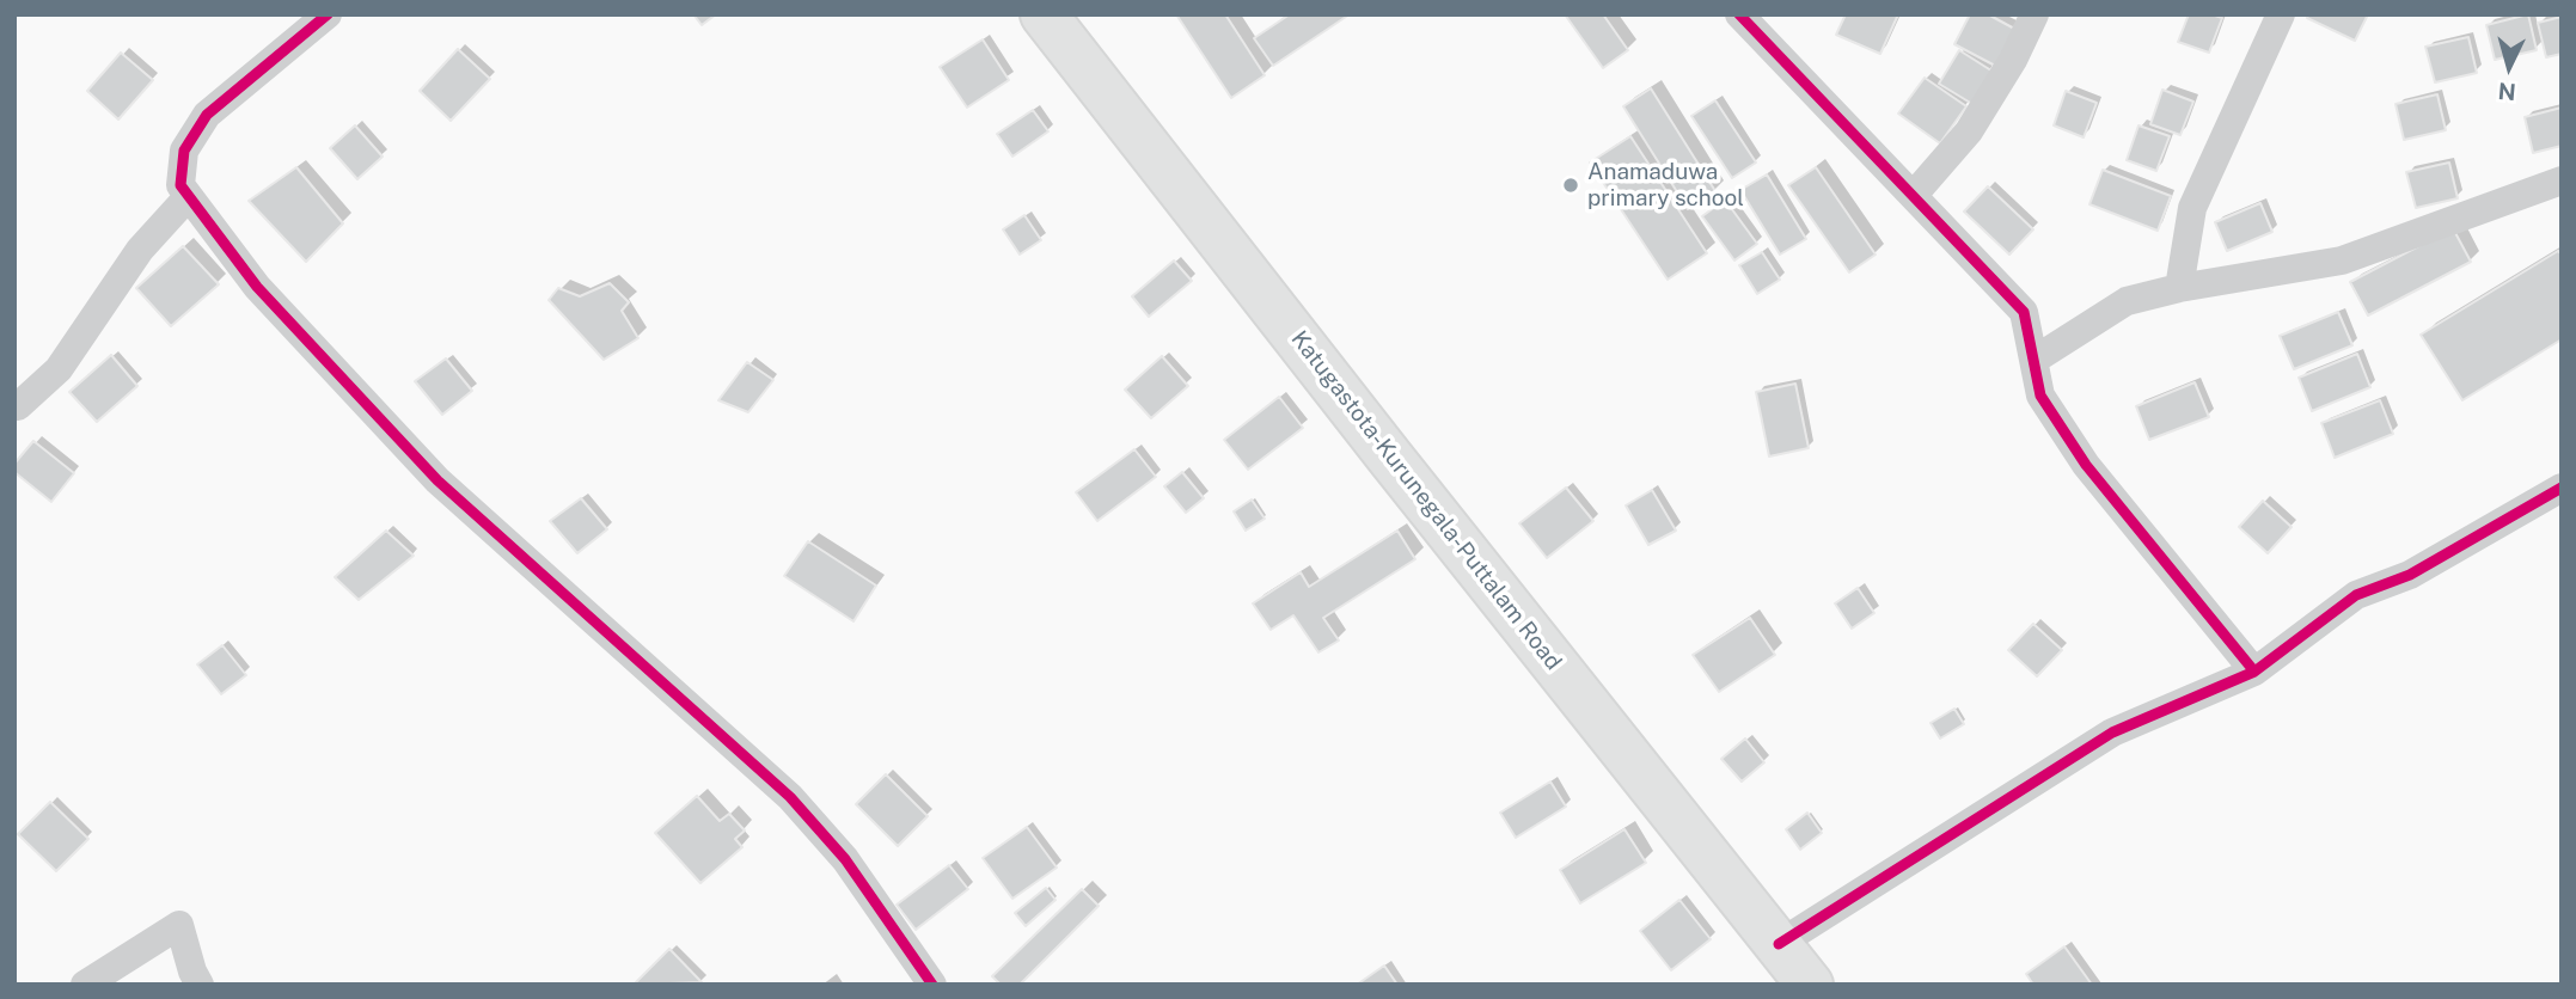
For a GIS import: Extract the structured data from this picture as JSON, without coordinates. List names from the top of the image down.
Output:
{
  "streets": {
    "highway": ["Katugastota-Kurunegala-Puttalam Road"]
  },
  "places": ["Anamaduwa primary school"],
  "north": "bottom"
}
